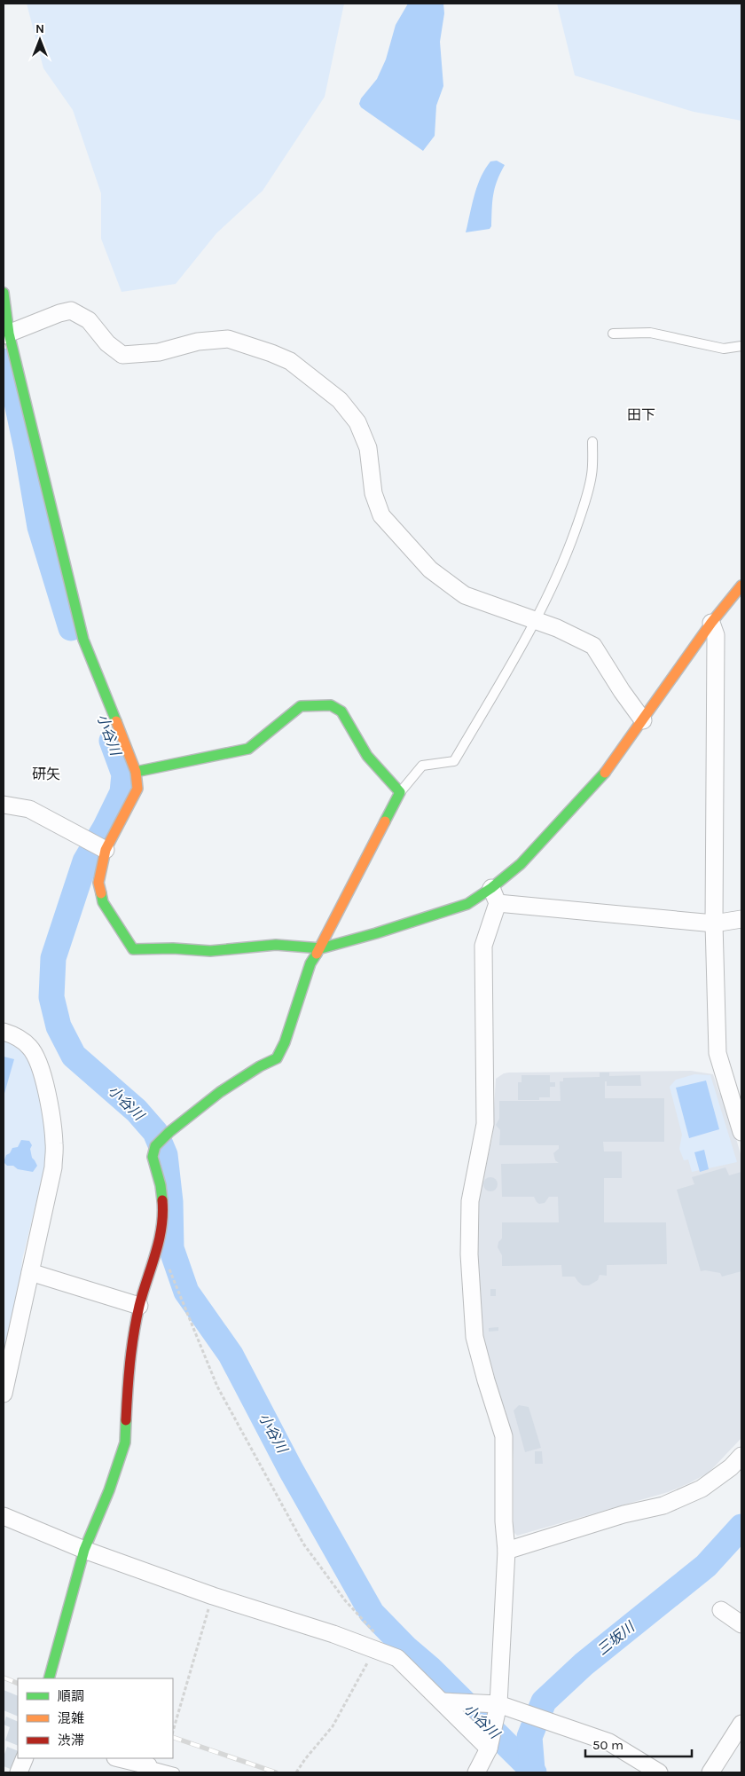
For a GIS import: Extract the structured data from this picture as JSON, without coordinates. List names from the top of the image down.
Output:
{
  "districts": ["田下", "研矢"],
  "water": ["小谷川", "三坂川"],
  "legend": ["順調", "混雑", "渋滞"],
  "scale_bar": "50 m",
  "north": "top"
}
